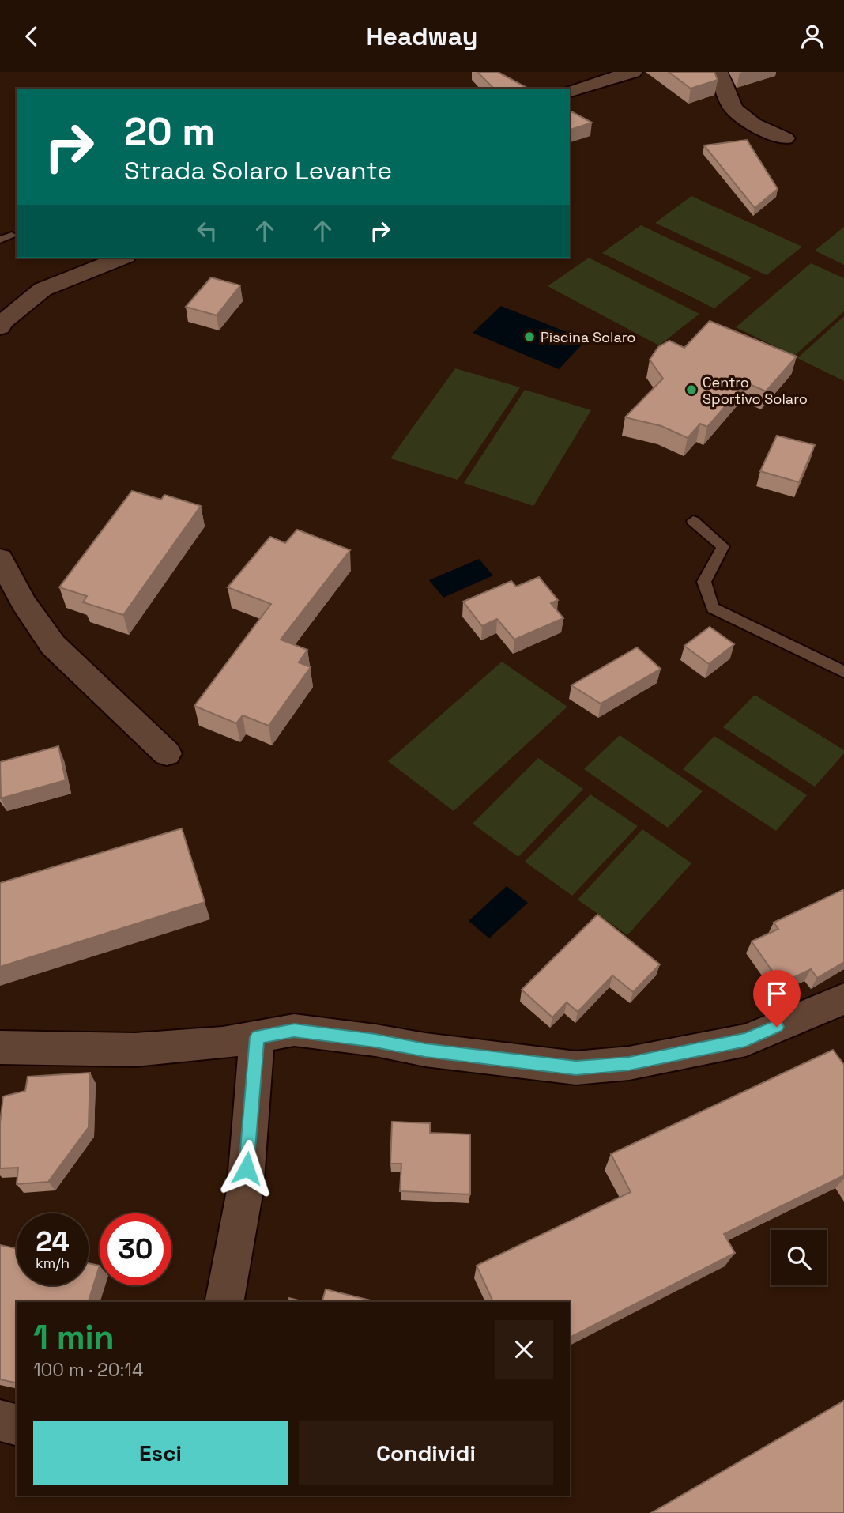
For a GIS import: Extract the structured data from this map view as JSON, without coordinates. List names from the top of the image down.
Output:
{
  "places": ["Piscina Solaro", "Centro Sportivo Solaro"],
  "page": {
    "header": "Headway",
    "turn": ["20 m", "Strada Solaro Levante"],
    "speed": "24 km/h",
    "limit": "30",
    "heading": ["1 min", "100 m · 20:14"],
    "buttons": ["Esci", "Condividi"]
  }
}
